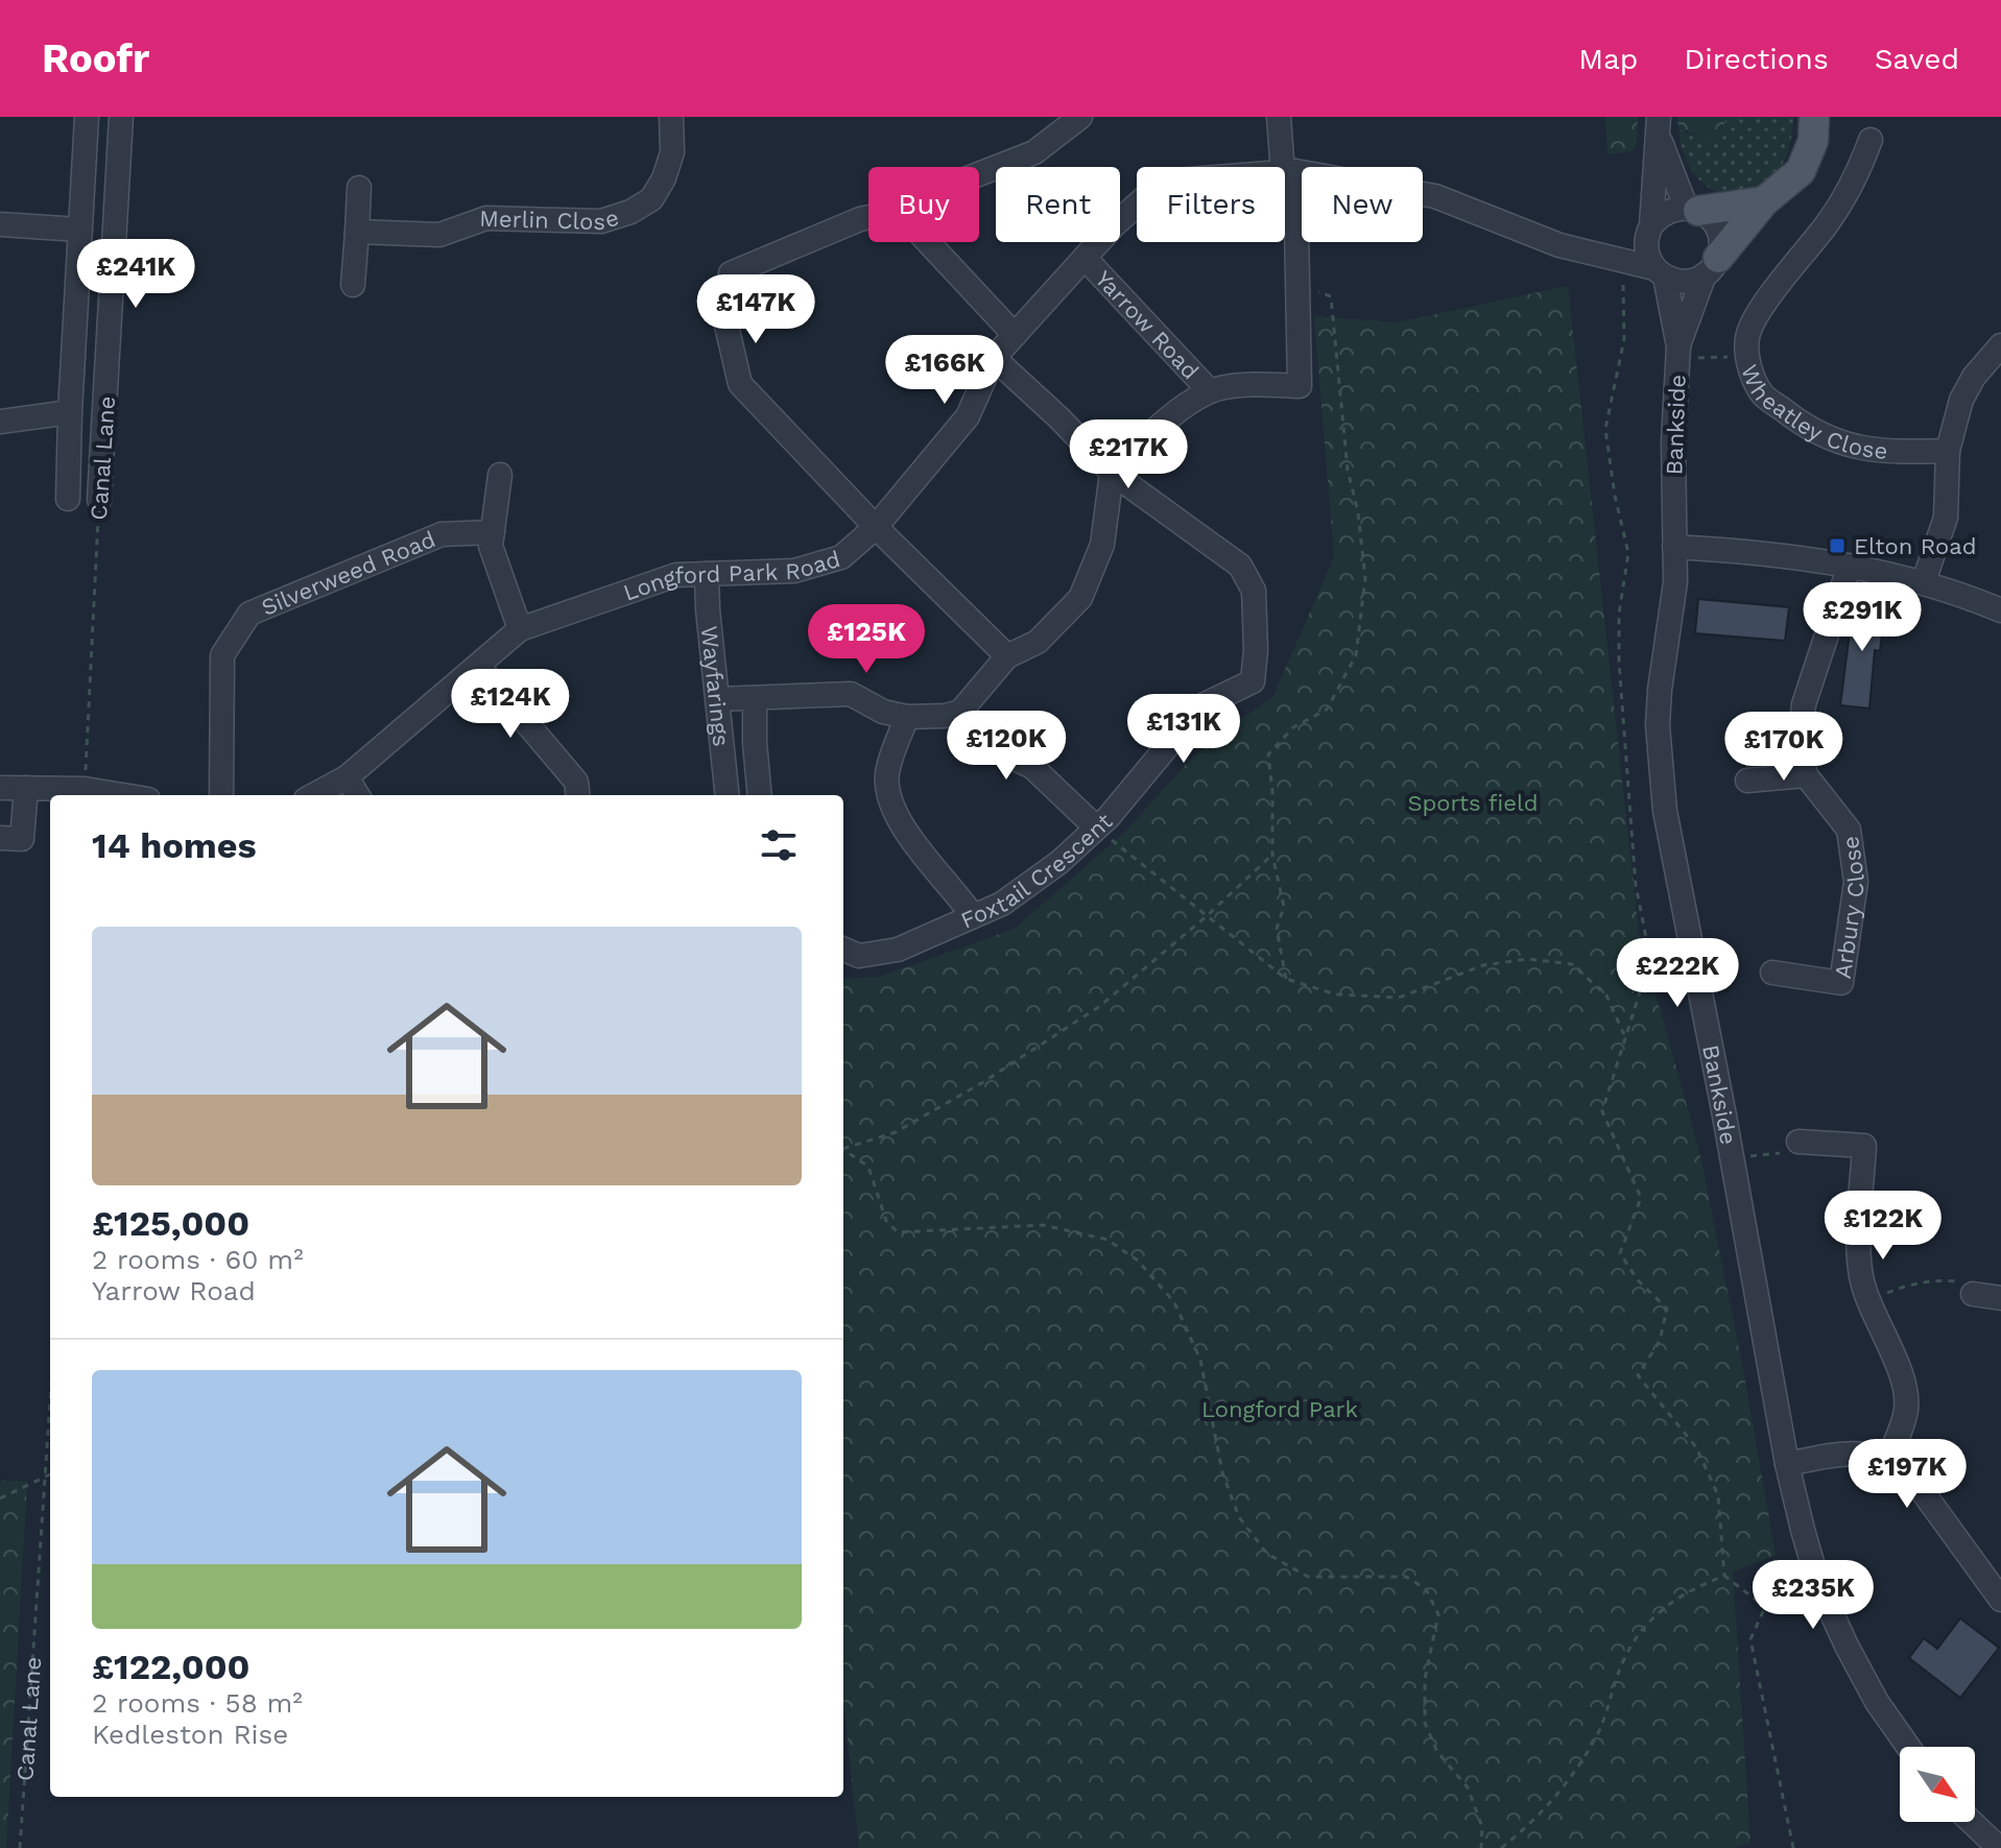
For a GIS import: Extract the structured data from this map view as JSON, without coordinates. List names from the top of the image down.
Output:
{
  "streets": {
    "street": [
      "Merlin Close",
      "Yarrow Road",
      "Wheatley Close",
      "Bankside",
      "Canal Lane",
      "Silverweed Road",
      "Longford Park Road",
      "Wayfarings",
      "Foxtail Crescent",
      "Arbury Close"
    ]
  },
  "crossings": [
    ["Yarrow Road", "Longford Park Road"],
    ["Yarrow Road", "Foxtail Crescent"],
    ["Bankside", "Longford Park Road"],
    ["Longford Park Road", "Wayfarings"]
  ],
  "parks": ["Sports field", "Longford Park"],
  "places": {
    "transit": ["Elton Road"]
  },
  "north": "bottom right",
  "page": {
    "header": "Roofr",
    "nav": ["Map", "Directions", "Saved"],
    "chip": [
      "Buy",
      "Rent",
      "Filters",
      "New"
    ],
    "price": [
      "£241K",
      "£147K",
      "£166K",
      "£217K",
      "£291K",
      "£125K",
      "£124K",
      "£131K",
      "£120K",
      "£170K",
      "£222K",
      "£122K",
      "£197K",
      "£235K"
    ],
    "heading": "14 homes",
    "list": [
      {
        "name": "£125,000",
        "note": "2 rooms · 60 m² · Yarrow Road"
      },
      {
        "name": "£122,000",
        "note": "2 rooms · 58 m² · Kedleston Rise"
      }
    ]
  }
}
